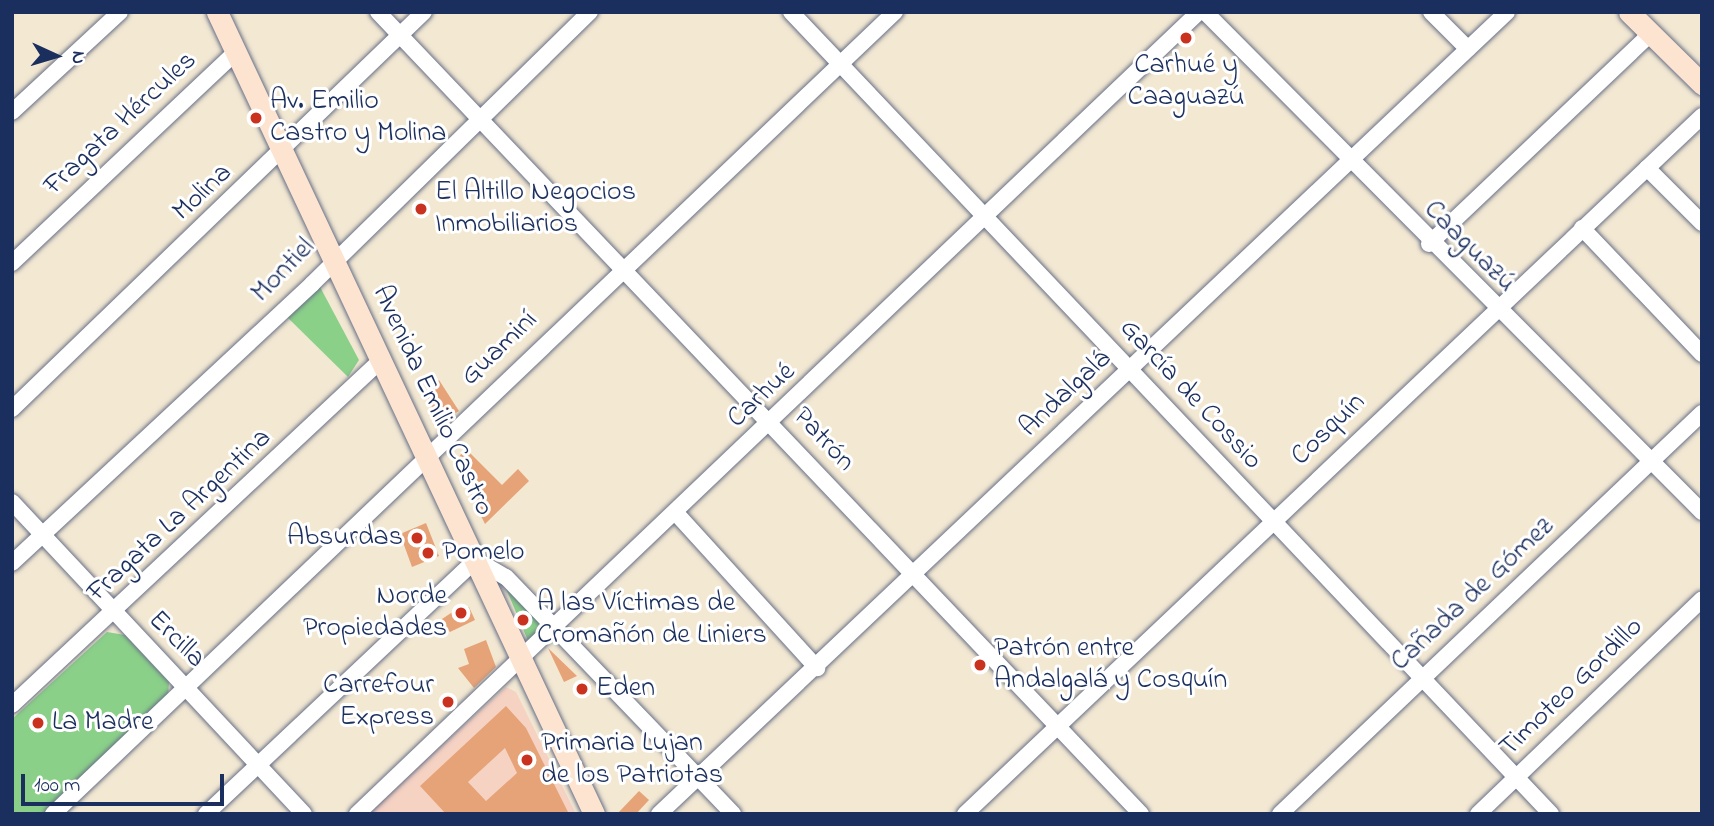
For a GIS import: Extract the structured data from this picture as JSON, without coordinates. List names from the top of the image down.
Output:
{
  "streets": {
    "main road": ["Avenida Emilio Castro"],
    "street": [
      "Fragata Hércules",
      "Molina",
      "Caaguazú",
      "Montiel",
      "Guaminí",
      "Andalgalá",
      "García de Cossio",
      "Carhué",
      "Cosquín",
      "Patrón",
      "Fragata La Argentina",
      "Cañada de Gómez",
      "Ercilla",
      "Timoteo Gordillo"
    ]
  },
  "crossings": [
    ["Fragata Hércules", "Avenida Emilio Castro"],
    ["Molina", "Avenida Emilio Castro"],
    ["Molina", "Patrón"],
    ["Caaguazú", "Andalgalá"],
    ["Caaguazú", "Cosquín"],
    ["Caaguazú", "Cañada de Gómez"],
    ["Montiel", "Avenida Emilio Castro"],
    ["Montiel", "Patrón"],
    ["Montiel", "Ercilla"],
    ["Guaminí", "García de Cossio"],
    ["Guaminí", "Avenida Emilio Castro"],
    ["Guaminí", "Patrón"],
    ["Guaminí", "Ercilla"],
    ["Andalgalá", "García de Cossio"],
    ["Andalgalá", "Patrón"],
    ["García de Cossio", "Carhué"],
    ["García de Cossio", "Cosquín"],
    ["García de Cossio", "Cañada de Gómez"],
    ["García de Cossio", "Timoteo Gordillo"],
    ["Carhué", "Avenida Emilio Castro"],
    ["Carhué", "Patrón"],
    ["Avenida Emilio Castro", "Fragata La Argentina"],
    ["Cosquín", "Patrón"],
    ["Fragata La Argentina", "Ercilla"]
  ],
  "places": [
    "Carhué y Caaguazú",
    "Av. Emilio Castro y Molina",
    "El Altillo Negocios Inmobiliarios",
    "Absurdas",
    "Pomelo",
    "Norde Propiedades",
    "A las Víctimas de Cromañón de Liniers",
    "Patrón entre Andalgalá y Cosquín",
    "Eden",
    "Carrefour Express",
    "La Madre",
    "Primaria Lujan de los Patriotas"
  ],
  "scale_bar": "100 m",
  "north": "right"
}
